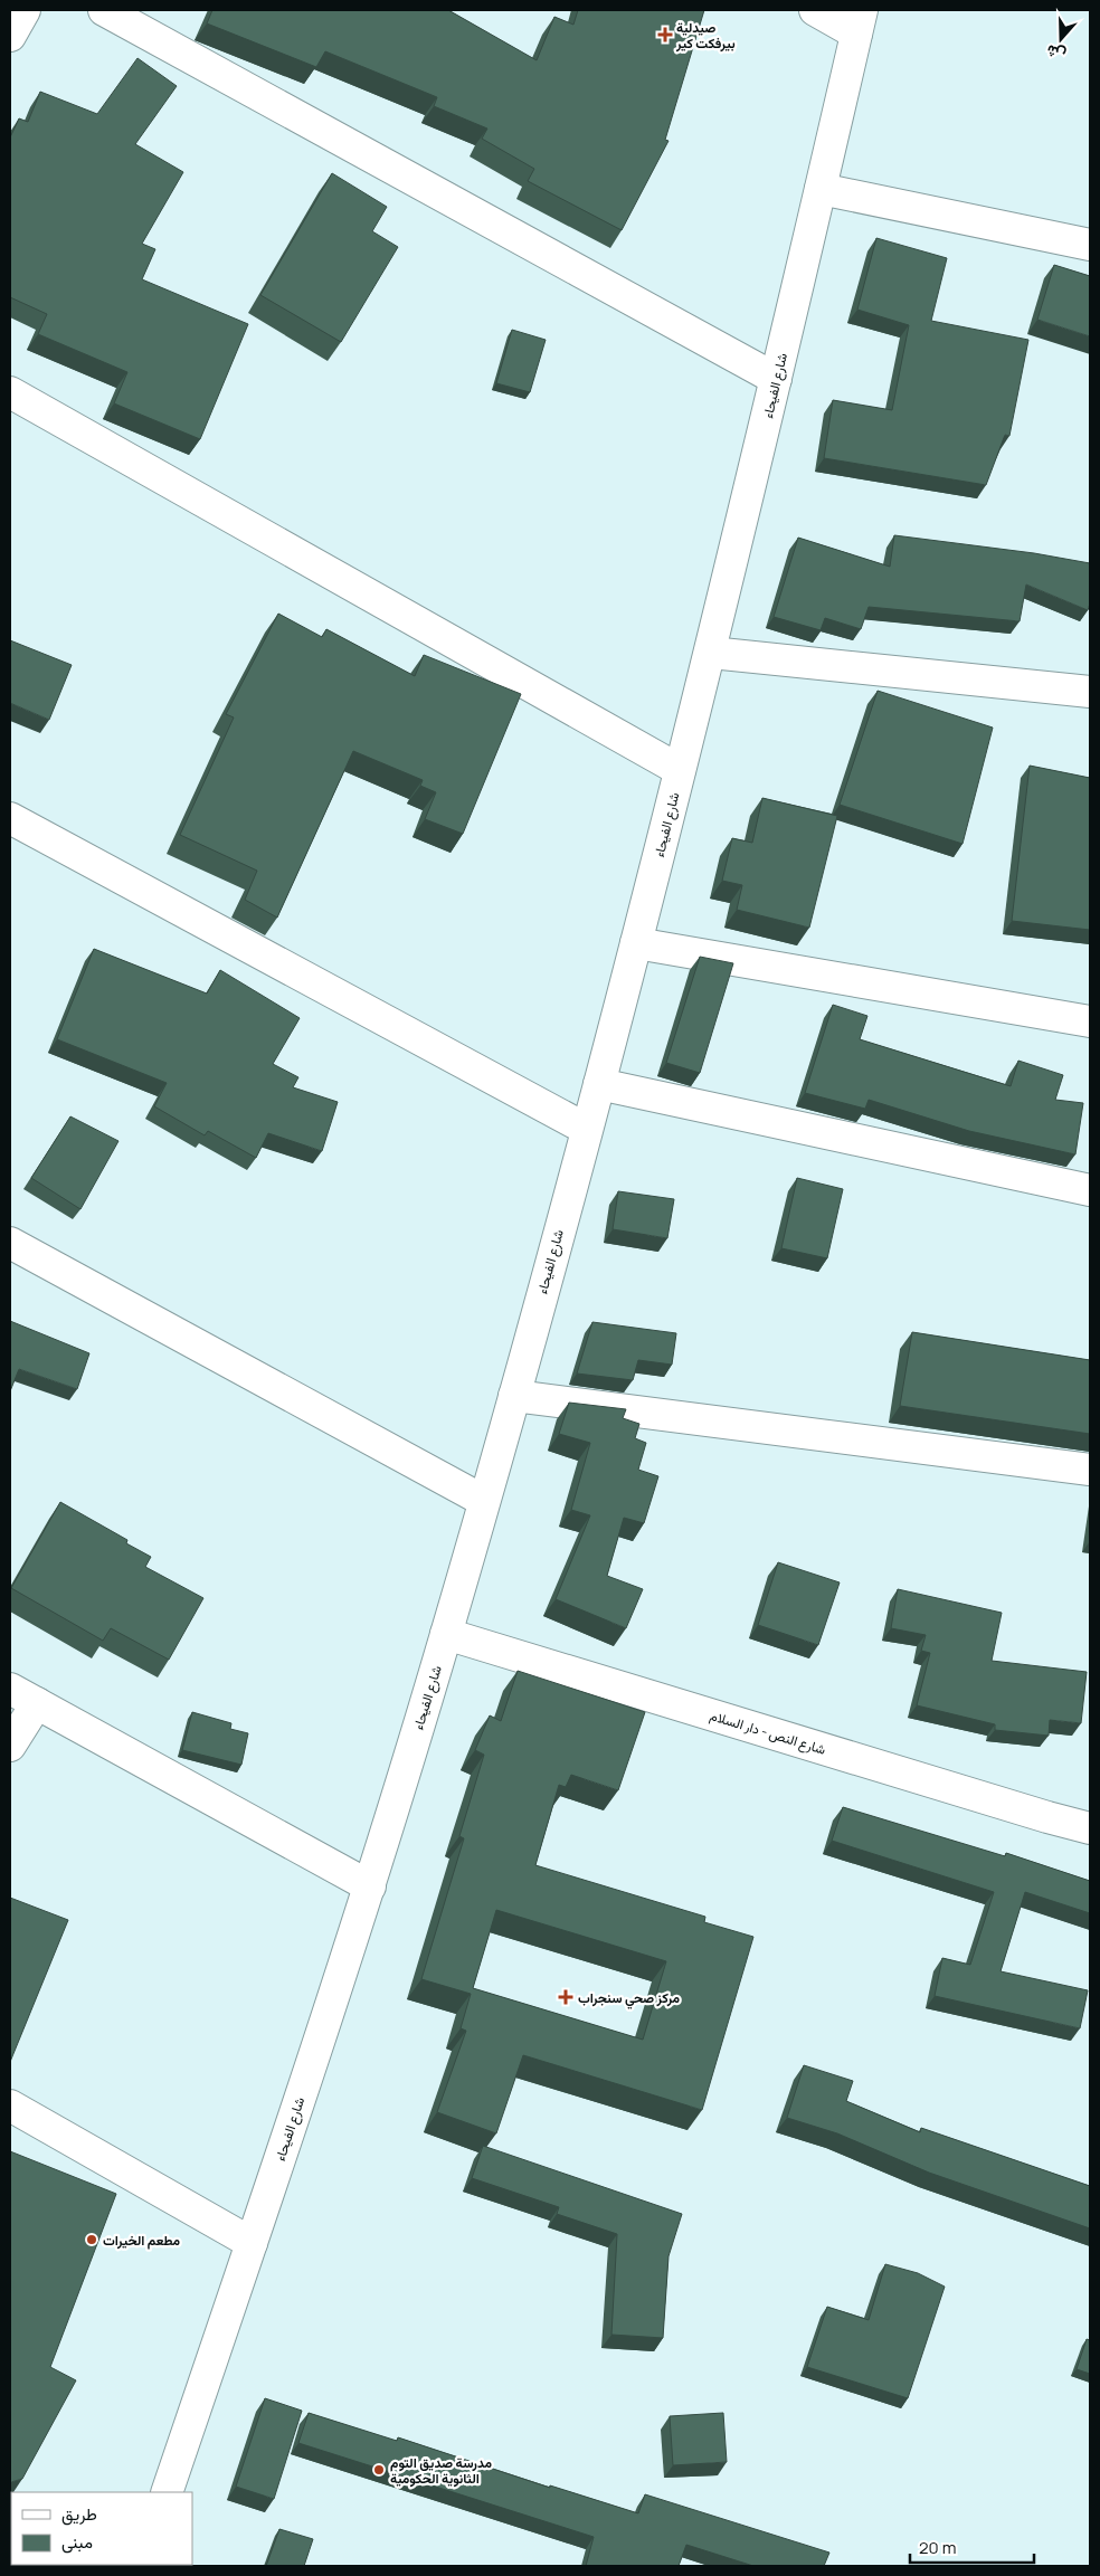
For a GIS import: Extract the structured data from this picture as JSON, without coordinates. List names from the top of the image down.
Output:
{
  "streets": {
    "street": ["شارع الفيحاء", "شارع النص - دار السلام"]
  },
  "crossings": [
    ["شارع الفيحاء", "شارع النص - دار السلام"]
  ],
  "places": {
    "health": ["صيدلية بيرفكت كير", "مركز صحي سنجراب"],
    "other": ["مطعم الخيرات", "مدرسة صديق التوم الثانوية الحكومية"]
  },
  "legend": ["طريق", "مبنى"],
  "scale_bar": "20 m",
  "north": "bottom"
}
